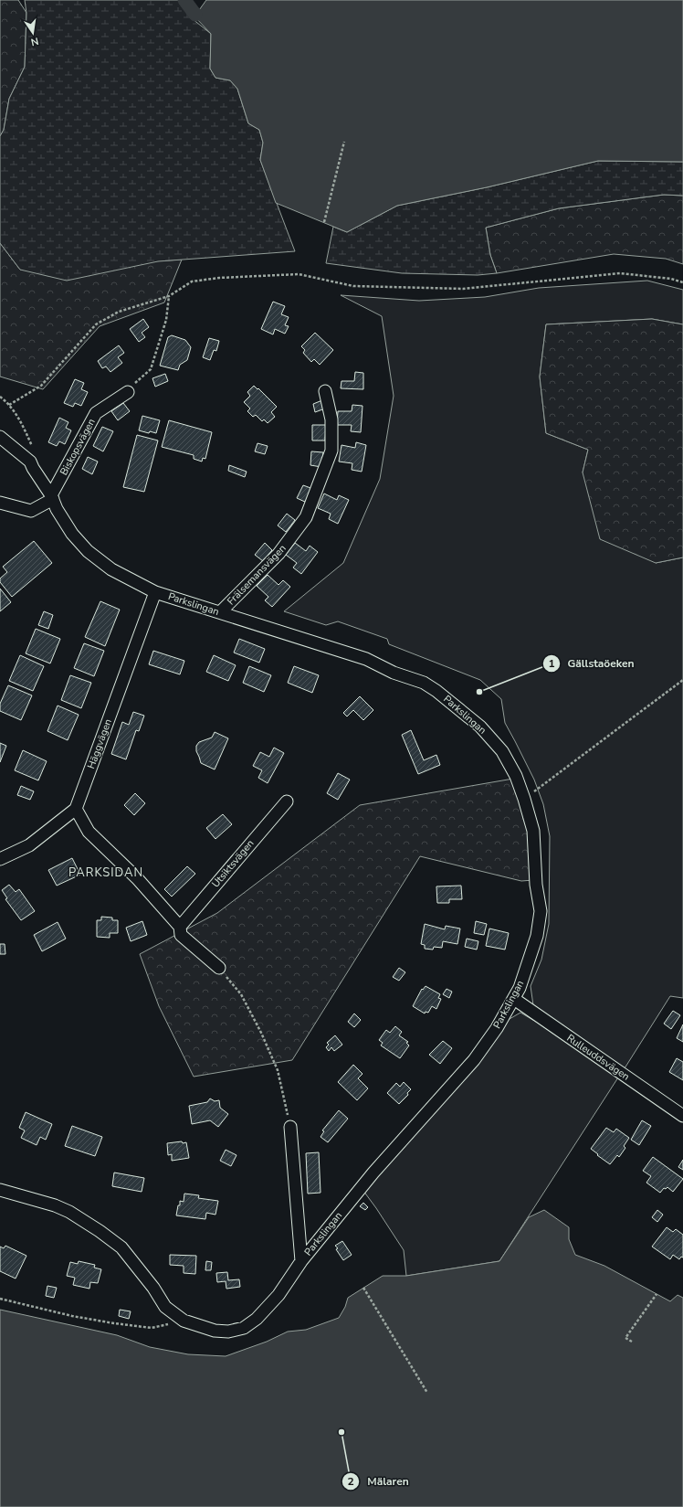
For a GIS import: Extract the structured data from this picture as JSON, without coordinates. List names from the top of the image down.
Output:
{
  "streets": {
    "street": [
      "Biskopsvägen",
      "Frälsemansvägen",
      "Parkslingan",
      "Häggvägen",
      "Utsiktsvägen",
      "Rulleuddsvägen"
    ]
  },
  "crossings": [
    ["Biskopsvägen", "Parkslingan"],
    ["Frälsemansvägen", "Parkslingan"],
    ["Parkslingan", "Häggvägen"],
    ["Parkslingan", "Rulleuddsvägen"]
  ],
  "districts": ["PARKSIDAN"],
  "places": ["Gällstaöeken", "Mälaren"],
  "north": "bottom"
}
